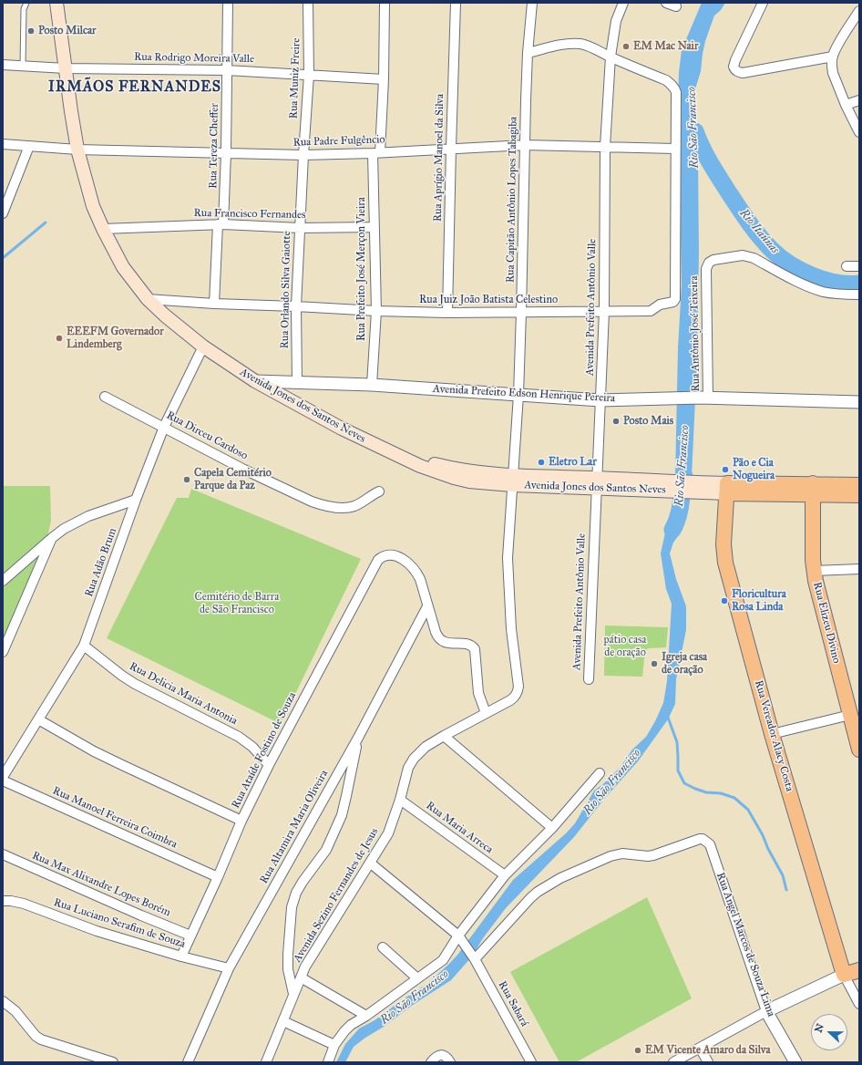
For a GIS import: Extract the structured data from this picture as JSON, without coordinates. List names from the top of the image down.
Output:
{
  "streets": {
    "main road": ["Avenida Jones dos Santos Neves", "Rua Elizeu Divino", "Rua Vereador Alacy Costa"],
    "street": [
      "Rua Rodrigo Moreira Valle",
      "Rua Muniz Freire",
      "Rua Padre Fulgêncio",
      "Rua Tereza Cheffer",
      "Rua Aprígio Manoel da Silva",
      "Rua Capitão Antônio Lopes Tabagiba",
      "Rua Francisco Fernandes",
      "Rua Prefeito José Merçon Vieira",
      "Rua Orlando Silva Gaiotte",
      "Rua Juiz João Batista Celestino",
      "Avenida Prefeito Antônio Valle",
      "Rua Antônio José Teixeira",
      "Avenida Prefeito Edson Henrique Pereira",
      "Rua Dirceu Cardoso",
      "Rua Adão Brum",
      "Rua Delicia Maria Antonia",
      "Rua Ataíde Fostino de Souza",
      "Rua Manoel Ferreira Coimbra",
      "Rua Altamira Maria Oliveira",
      "Rua Maria Arreca",
      "Rua Max Alixandre Lopes Borém",
      "Avenida Sezino Fernandes de Jesus",
      "Rua Luciano Serafim de Souza",
      "Rua Angel Marcos de Souza Lima",
      "Rua Sabará"
    ]
  },
  "crossings": [
    ["Rua Rodrigo Moreira Valle", "Rua Muniz Freire"],
    ["Rua Rodrigo Moreira Valle", "Rua Tereza Cheffer"],
    ["Rua Rodrigo Moreira Valle", "Rua Prefeito José Merçon Vieira"],
    ["Rua Rodrigo Moreira Valle", "Avenida Jones dos Santos Neves"],
    ["Rua Muniz Freire", "Rua Padre Fulgêncio"],
    ["Rua Muniz Freire", "Rua Orlando Silva Gaiotte"],
    ["Rua Padre Fulgêncio", "Rua Tereza Cheffer"],
    ["Rua Padre Fulgêncio", "Rua Aprígio Manoel da Silva"],
    ["Rua Padre Fulgêncio", "Rua Capitão Antônio Lopes Tabagiba"],
    ["Rua Padre Fulgêncio", "Rua Prefeito José Merçon Vieira"],
    ["Rua Padre Fulgêncio", "Rua Orlando Silva Gaiotte"],
    ["Rua Padre Fulgêncio", "Rua Juiz João Batista Celestino"],
    ["Rua Padre Fulgêncio", "Avenida Prefeito Antônio Valle"],
    ["Rua Padre Fulgêncio", "Avenida Jones dos Santos Neves"],
    ["Rua Tereza Cheffer", "Rua Francisco Fernandes"],
    ["Rua Tereza Cheffer", "Rua Juiz João Batista Celestino"],
    ["Rua Aprígio Manoel da Silva", "Rua Juiz João Batista Celestino"],
    ["Rua Capitão Antônio Lopes Tabagiba", "Rua Juiz João Batista Celestino"],
    ["Rua Capitão Antônio Lopes Tabagiba", "Avenida Prefeito Edson Henrique Pereira"],
    ["Rua Capitão Antônio Lopes Tabagiba", "Avenida Jones dos Santos Neves"],
    ["Rua Capitão Antônio Lopes Tabagiba", "Avenida Sezino Fernandes de Jesus"],
    ["Rua Francisco Fernandes", "Rua Prefeito José Merçon Vieira"],
    ["Rua Francisco Fernandes", "Rua Orlando Silva Gaiotte"],
    ["Rua Francisco Fernandes", "Avenida Jones dos Santos Neves"],
    ["Rua Prefeito José Merçon Vieira", "Rua Juiz João Batista Celestino"],
    ["Rua Prefeito José Merçon Vieira", "Avenida Prefeito Edson Henrique Pereira"],
    ["Rua Orlando Silva Gaiotte", "Rua Juiz João Batista Celestino"],
    ["Rua Orlando Silva Gaiotte", "Avenida Prefeito Edson Henrique Pereira"],
    ["Rua Juiz João Batista Celestino", "Avenida Prefeito Antônio Valle"],
    ["Rua Juiz João Batista Celestino", "Avenida Jones dos Santos Neves"],
    ["Avenida Prefeito Antônio Valle", "Avenida Prefeito Edson Henrique Pereira"],
    ["Avenida Prefeito Antônio Valle", "Avenida Jones dos Santos Neves"],
    ["Rua Antônio José Teixeira", "Avenida Prefeito Edson Henrique Pereira"],
    ["Avenida Prefeito Edson Henrique Pereira", "Avenida Jones dos Santos Neves"],
    ["Avenida Jones dos Santos Neves", "Rua Adão Brum"],
    ["Avenida Jones dos Santos Neves", "Rua Elizeu Divino"],
    ["Avenida Jones dos Santos Neves", "Rua Vereador Alacy Costa"],
    ["Rua Dirceu Cardoso", "Rua Adão Brum"],
    ["Rua Adão Brum", "Rua Delicia Maria Antonia"],
    ["Rua Delicia Maria Antonia", "Rua Ataíde Fostino de Souza"],
    ["Rua Ataíde Fostino de Souza", "Rua Manoel Ferreira Coimbra"],
    ["Rua Ataíde Fostino de Souza", "Rua Altamira Maria Oliveira"],
    ["Rua Ataíde Fostino de Souza", "Rua Max Alixandre Lopes Borém"],
    ["Rua Ataíde Fostino de Souza", "Rua Luciano Serafim de Souza"],
    ["Rua Altamira Maria Oliveira", "Rua Luciano Serafim de Souza"],
    ["Rua Maria Arreca", "Avenida Sezino Fernandes de Jesus"],
    ["Rua Angel Marcos de Souza Lima", "Rua Sabará"]
  ],
  "districts": ["IRMÃOS FERNANDES"],
  "water": ["Rio São Francisco", "Rio Itaúnas"],
  "parks": ["Cemitério de Barra de São Francisco", "pátio casa de oração"],
  "places": [
    "Posto Milcar",
    "EM Mac Nair",
    "EEEFM Governador Lindemberg",
    "Posto Mais",
    "Eletro Lar",
    "Pão e Cia Nogueira",
    "Capela Cemitério Parque da Paz",
    "Floricultura Rosa Linda",
    "Igreja casa de oração",
    "EM Vicente Amaro da Silva"
  ],
  "north": "left"
}
